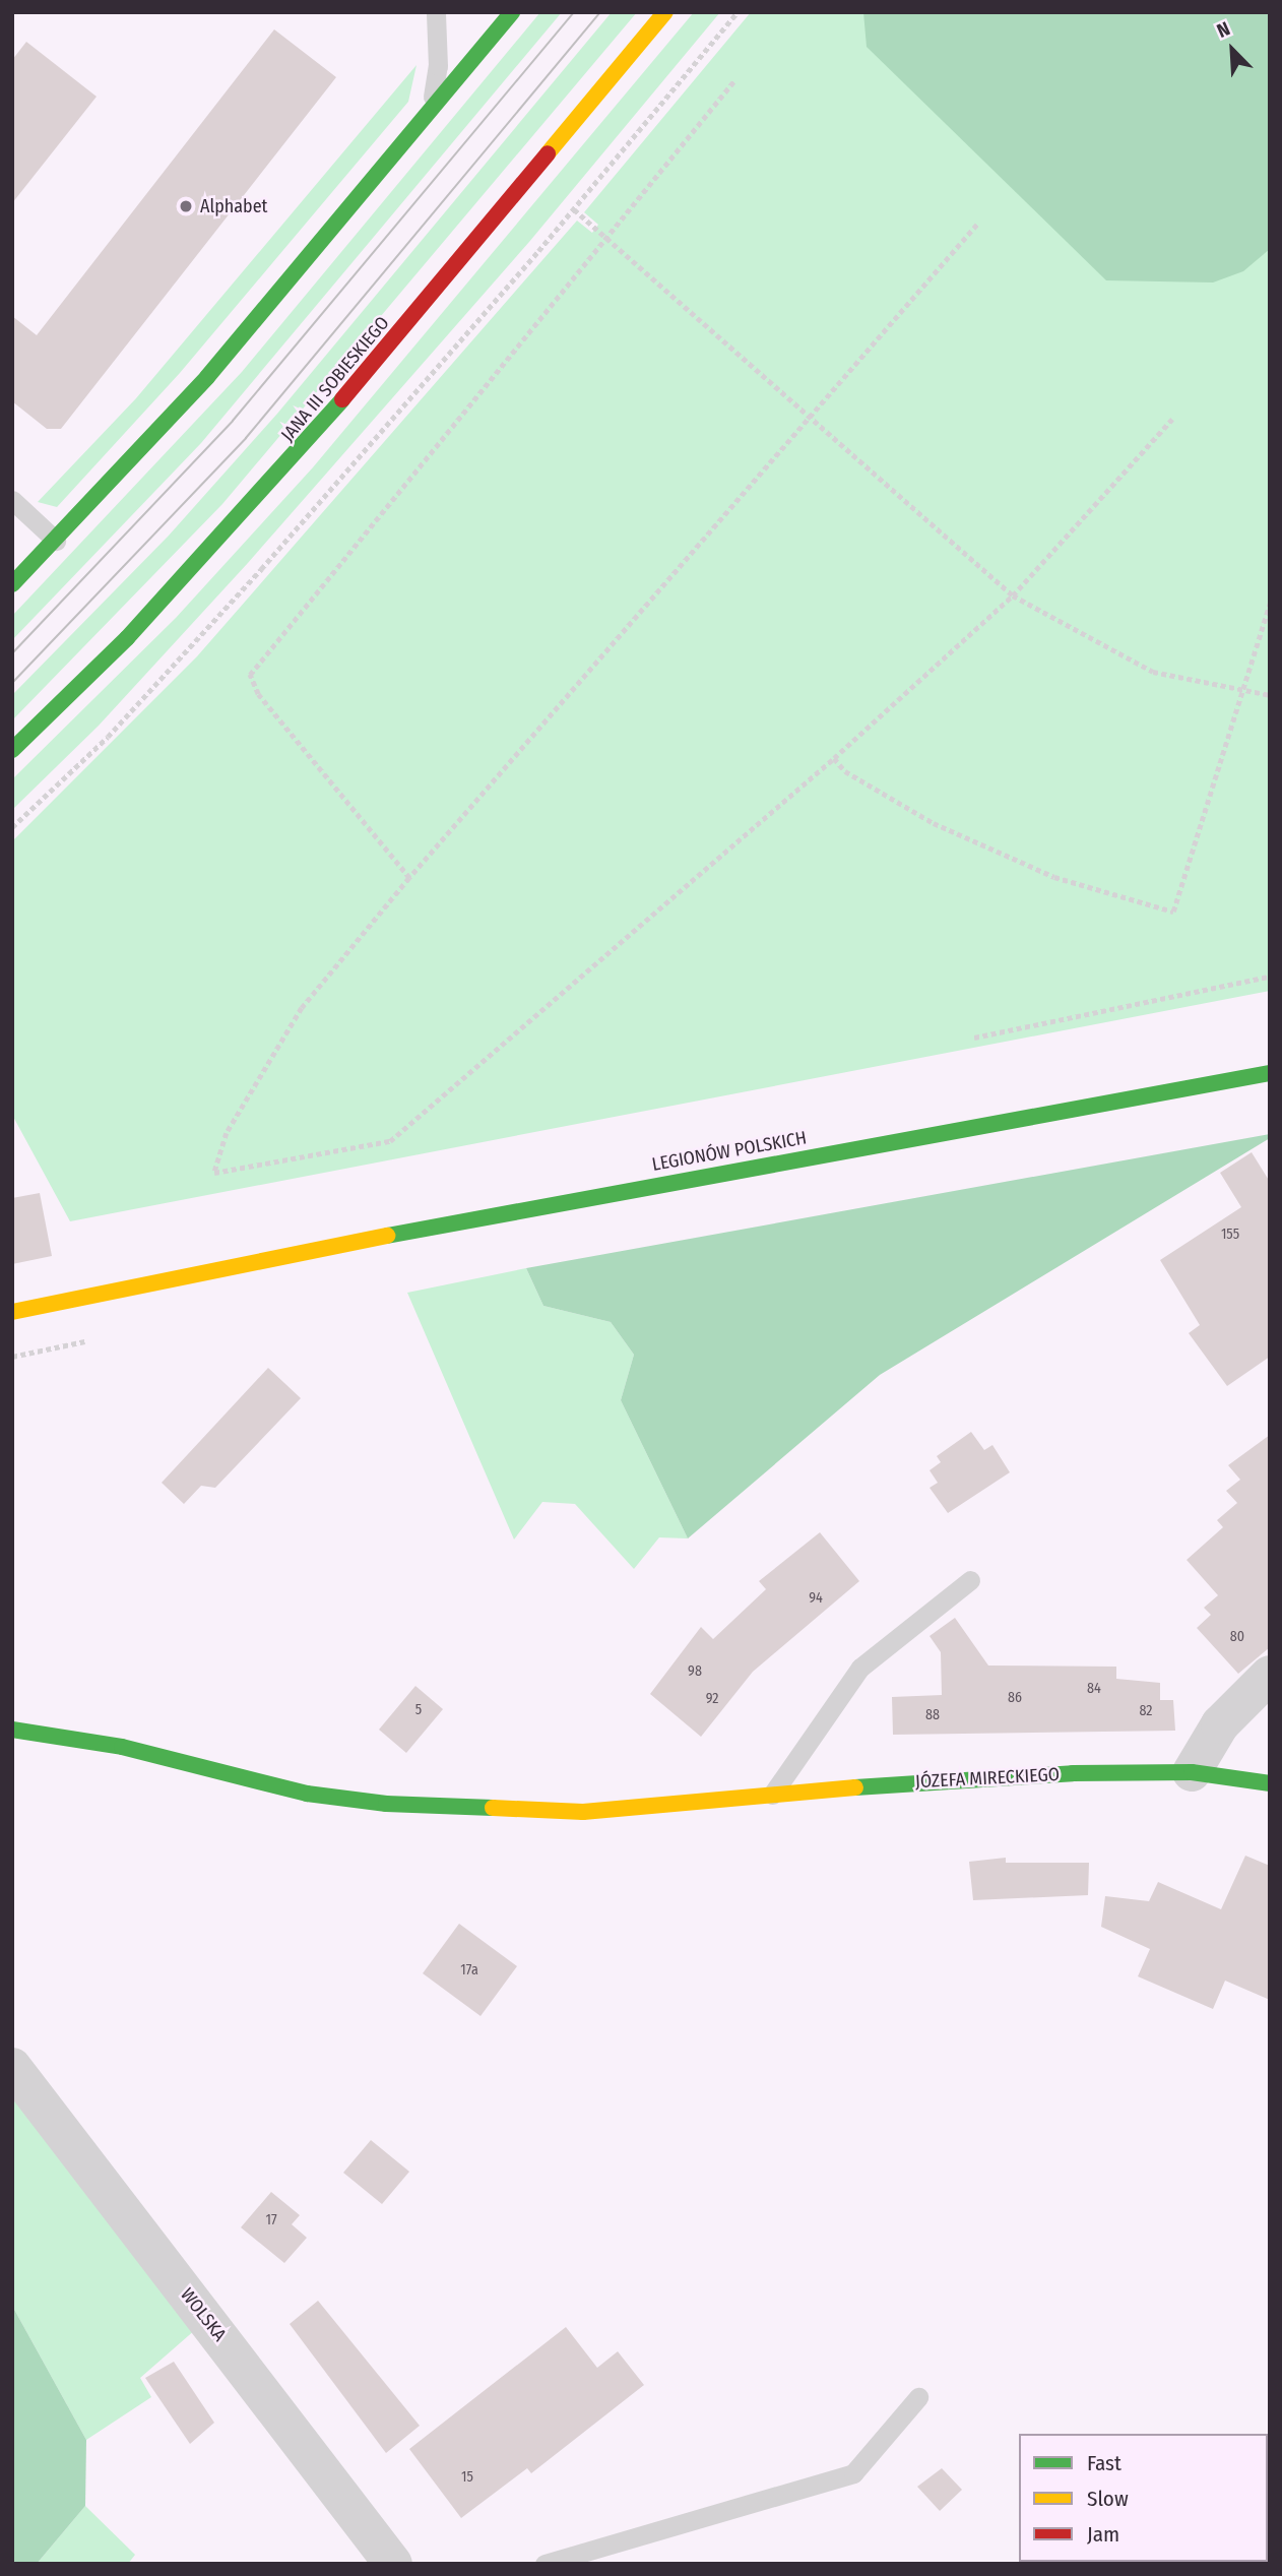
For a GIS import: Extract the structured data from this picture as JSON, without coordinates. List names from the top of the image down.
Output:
{
  "streets": {
    "street": [
      "JANA III SOBIESKIEGO",
      "LEGIONÓW POLSKICH",
      "JÓZEFA MIRECKIEGO",
      "WOLSKA"
    ]
  },
  "places": ["Alphabet"],
  "house_numbers": [
    "155",
    "94",
    "80",
    "98",
    "84",
    "86",
    "92",
    "5",
    "82",
    "88",
    "17a",
    "17",
    "15"
  ],
  "legend": ["Fast", "Slow", "Jam"],
  "north": "top left"
}
